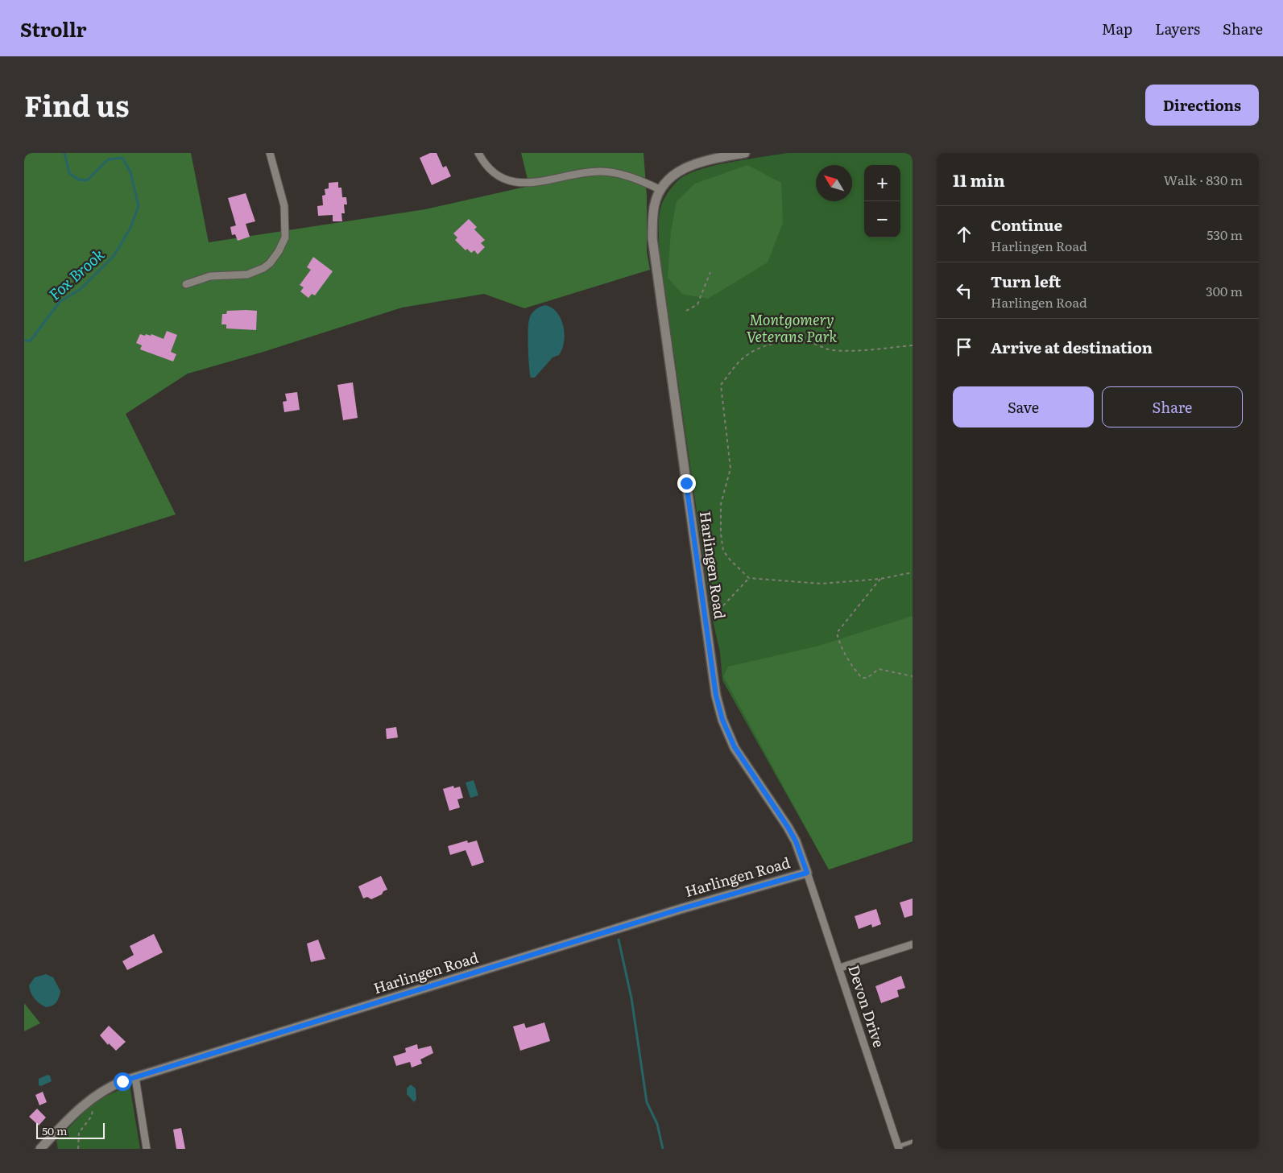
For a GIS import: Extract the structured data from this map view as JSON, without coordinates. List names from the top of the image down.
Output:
{
  "streets": {
    "street": ["Harlingen Road", "Devon Drive"]
  },
  "crossings": [
    ["Harlingen Road", "Devon Drive"]
  ],
  "water": ["Fox Brook"],
  "parks": ["Montgomery Veterans Park"],
  "scale_bar": "50 m",
  "north": "top left",
  "page": {
    "header": "Strollr",
    "nav": ["Map", "Layers", "Share"],
    "title": "Find us",
    "buttons": [
      "Directions",
      ["Save", "Share"]
    ],
    "heading": ["11 min", "Walk · 830 m"],
    "map_buttons": ["+", "−"],
    "list": [
      ["Continue", "Harlingen Road", "530 m"],
      ["Turn left", "Harlingen Road", "300 m"],
      "Arrive at destination"
    ],
    "scale": "50 m"
  }
}
